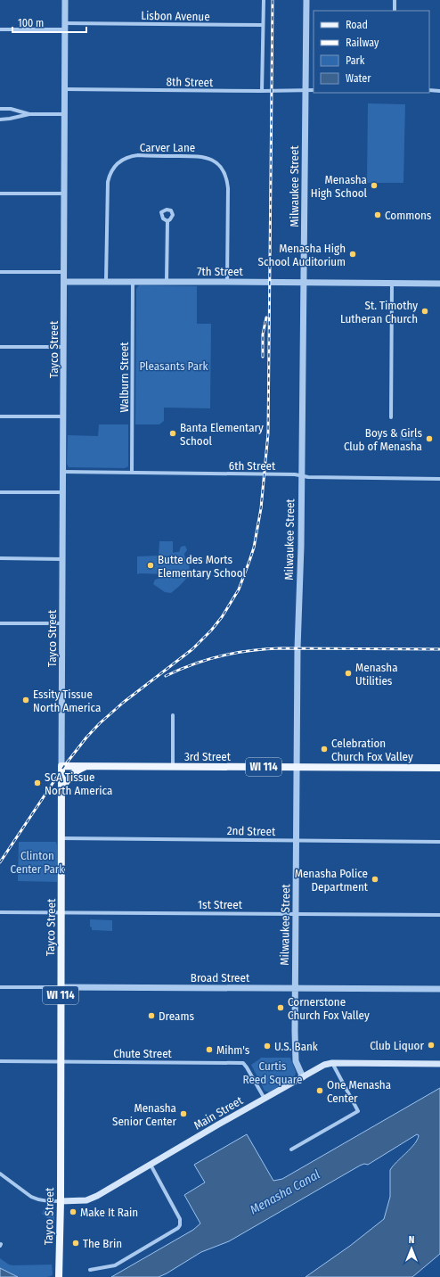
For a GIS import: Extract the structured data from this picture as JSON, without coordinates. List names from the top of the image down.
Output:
{
  "streets": {
    "main road": [
      "Tayco Street",
      "3rd Street",
      "WI 114",
      "Main Street"
    ],
    "street": [
      "Lisbon Avenue",
      "8th Street",
      "Carver Lane",
      "Milwaukee Street",
      "7th Street",
      "Walburn Street",
      "6th Street",
      "2nd Street",
      "1st Street",
      "Broad Street",
      "Chute Street"
    ]
  },
  "crossings": [
    ["Lisbon Avenue", "Tayco Street"],
    ["8th Street", "Milwaukee Street"],
    ["8th Street", "Tayco Street"],
    ["Carver Lane", "7th Street"],
    ["Milwaukee Street", "7th Street"],
    ["Milwaukee Street", "6th Street"],
    ["Milwaukee Street", "3rd Street"],
    ["Milwaukee Street", "2nd Street"],
    ["Milwaukee Street", "1st Street"],
    ["Milwaukee Street", "Broad Street"],
    ["Milwaukee Street", "Main Street"],
    ["7th Street", "Tayco Street"],
    ["7th Street", "Walburn Street"],
    ["Tayco Street", "6th Street"],
    ["Tayco Street", "3rd Street"],
    ["Tayco Street", "2nd Street"],
    ["Tayco Street", "1st Street"],
    ["Tayco Street", "Broad Street"],
    ["Tayco Street", "Chute Street"],
    ["Tayco Street", "Main Street"],
    ["Walburn Street", "6th Street"],
    ["Chute Street", "Main Street"]
  ],
  "water": ["Menasha Canal"],
  "parks": ["Pleasants Park", "Clinton Center Park", "Curtis Reed Square"],
  "places": [
    "Menasha High School",
    "Commons",
    "Menasha High School Auditorium",
    "St. Timothy Lutheran Church",
    "Banta Elementary School",
    "Boys & Girls Club of Menasha",
    "Butte des Morts Elementary School",
    "Menasha Utilities",
    "Essity Tissue North America",
    "Celebration Church Fox Valley",
    "SCA Tissue North America",
    "Menasha Police Department",
    "Cornerstone Church Fox Valley",
    "Dreams",
    "Club Liquor",
    "U.S. Bank",
    "Mihm's",
    "One Menasha Center",
    "Menasha Senior Center",
    "Make It Rain",
    "The Brin"
  ],
  "legend": [
    "Road",
    "Railway",
    "Park",
    "Water"
  ],
  "scale_bar": "100 m",
  "north": "top"
}
